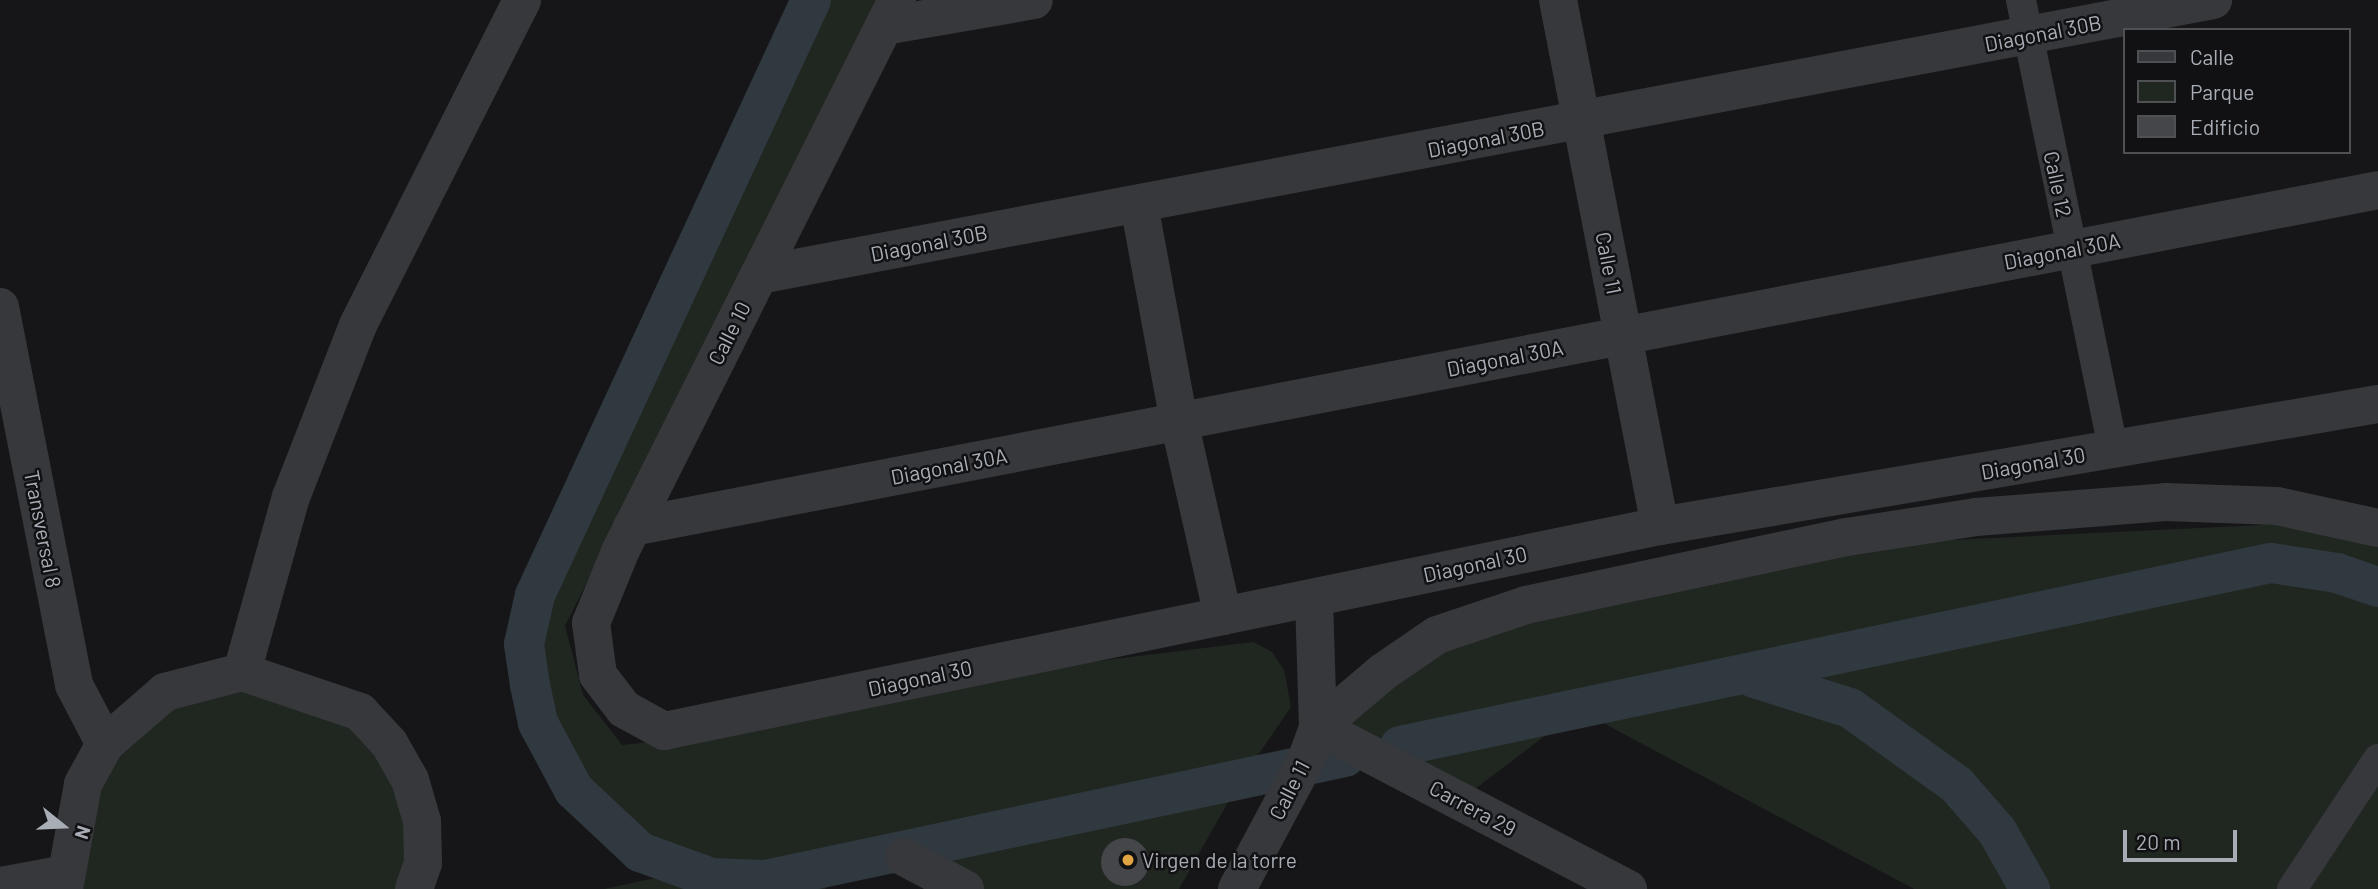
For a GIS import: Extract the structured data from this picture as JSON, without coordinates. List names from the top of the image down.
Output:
{
  "streets": {
    "street": [
      "Diagonal 30B",
      "Calle 12",
      "Diagonal 30A",
      "Calle 11",
      "Calle 10",
      "Diagonal 30",
      "Transversal 8",
      "Carrera 29"
    ]
  },
  "crossings": [
    ["Diagonal 30B", "Calle 12"],
    ["Diagonal 30B", "Calle 11"],
    ["Diagonal 30B", "Calle 10"],
    ["Calle 12", "Diagonal 30A"],
    ["Calle 12", "Diagonal 30"],
    ["Diagonal 30A", "Calle 11"],
    ["Diagonal 30A", "Calle 10"],
    ["Calle 11", "Diagonal 30"],
    ["Calle 11", "Carrera 29"],
    ["Calle 10", "Diagonal 30"]
  ],
  "places": ["Virgen de la torre"],
  "legend": ["Calle", "Parque", "Edificio"],
  "scale_bar": "20 m",
  "north": "right"
}
